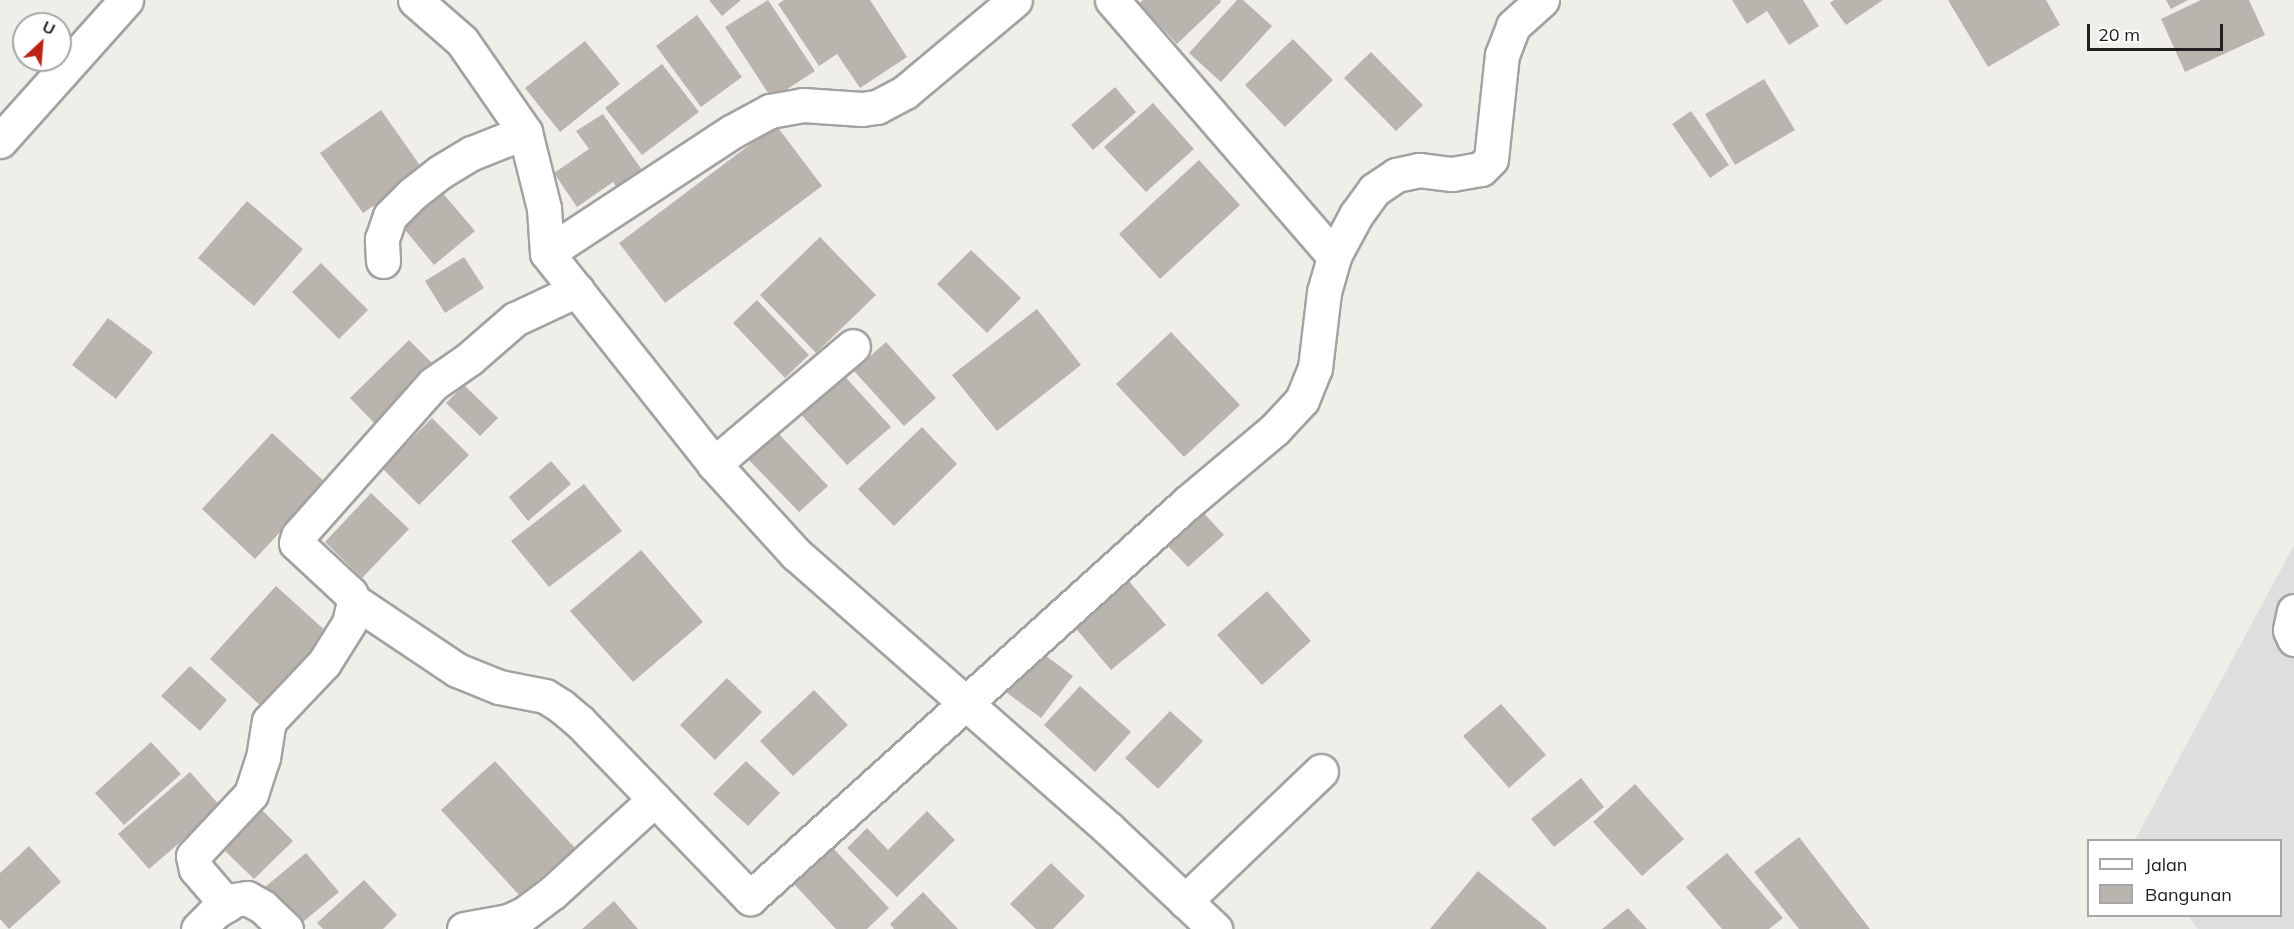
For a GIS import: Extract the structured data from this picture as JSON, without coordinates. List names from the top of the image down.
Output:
{
  "legend": ["Jalan", "Bangunan"],
  "scale_bar": "20 m",
  "north": "top right"
}
